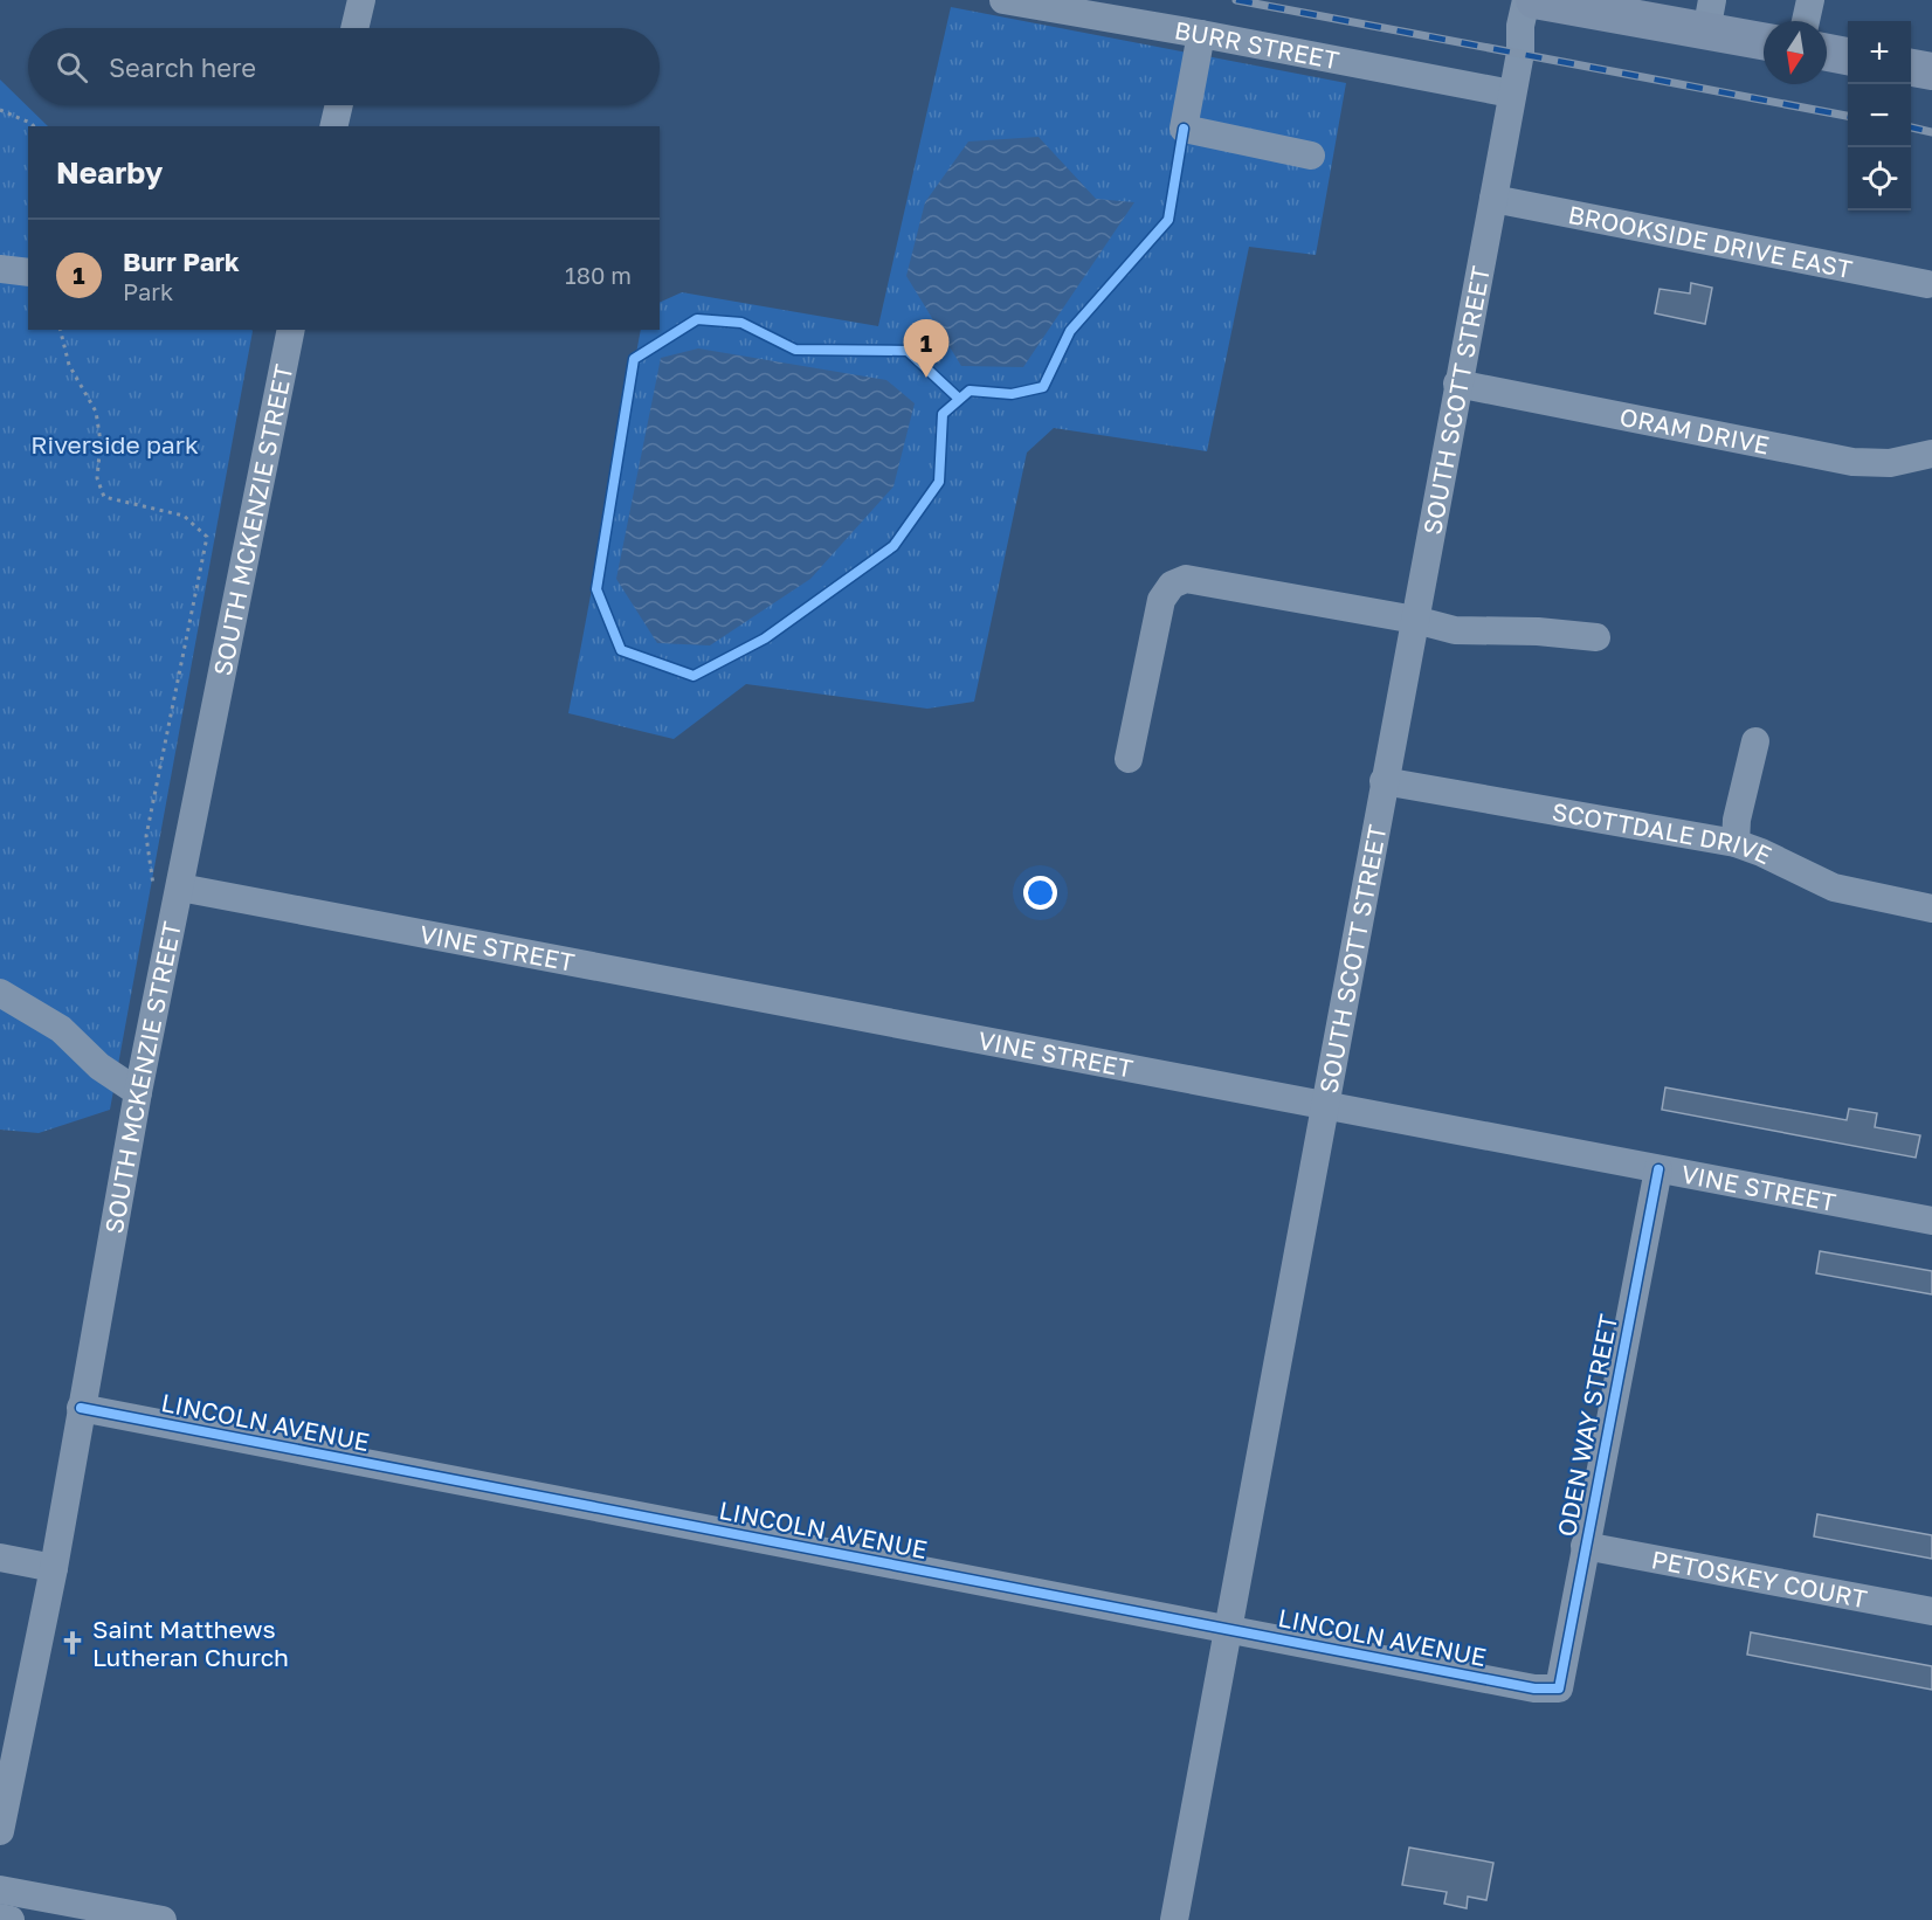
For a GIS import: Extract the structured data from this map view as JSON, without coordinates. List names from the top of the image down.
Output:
{
  "streets": {
    "street": [
      "BURR STREET",
      "BROOKSIDE DRIVE EAST",
      "SOUTH SCOTT STREET",
      "ORAM DRIVE",
      "SOUTH MCKENZIE STREET",
      "SCOTTDALE DRIVE",
      "VINE STREET",
      "LINCOLN AVENUE",
      "ODEN WAY STREET",
      "PETOSKEY COURT"
    ]
  },
  "crossings": [
    ["BURR STREET", "SOUTH SCOTT STREET"],
    ["BROOKSIDE DRIVE EAST", "SOUTH SCOTT STREET"],
    ["SOUTH SCOTT STREET", "ORAM DRIVE"],
    ["SOUTH SCOTT STREET", "SCOTTDALE DRIVE"],
    ["SOUTH SCOTT STREET", "VINE STREET"],
    ["SOUTH SCOTT STREET", "LINCOLN AVENUE"],
    ["SOUTH MCKENZIE STREET", "VINE STREET"],
    ["SOUTH MCKENZIE STREET", "LINCOLN AVENUE"],
    ["VINE STREET", "ODEN WAY STREET"],
    ["LINCOLN AVENUE", "ODEN WAY STREET"],
    ["ODEN WAY STREET", "PETOSKEY COURT"]
  ],
  "parks": ["Riverside park"],
  "places": {
    "church": ["Saint Matthews Lutheran Church"]
  },
  "north": "bottom",
  "page": {
    "map_buttons": ["+", "−"],
    "search": "Search here",
    "heading": "Nearby",
    "list": [
      {
        "mark": "1",
        "name": "Burr Park",
        "note": "Park",
        "value": "180 m"
      }
    ],
    "pins": "1"
  }
}
